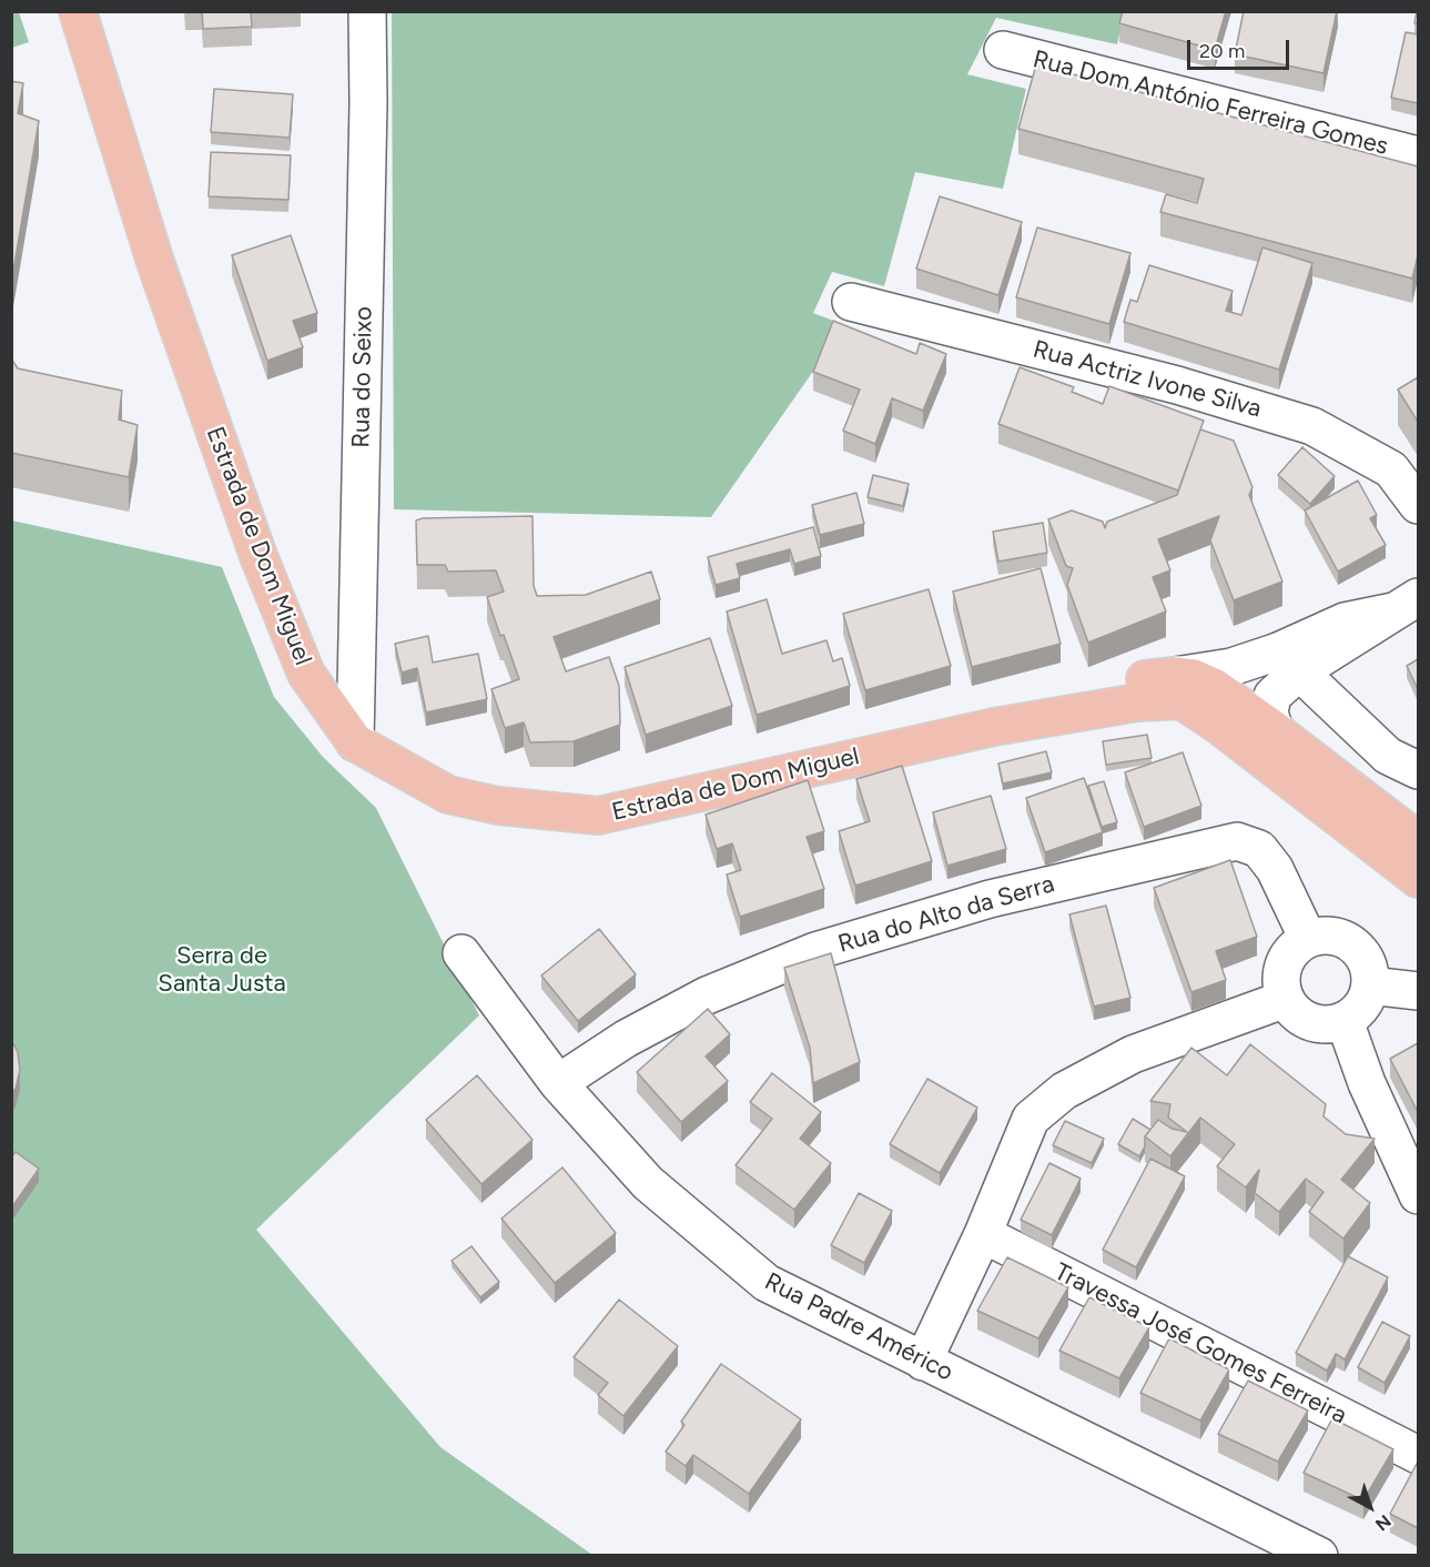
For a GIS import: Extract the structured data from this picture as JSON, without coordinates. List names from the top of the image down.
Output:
{
  "streets": {
    "main road": ["Estrada de Dom Miguel"],
    "street": [
      "Rua Dom António Ferreira Gomes",
      "Rua do Seixo",
      "Rua Actriz Ivone Silva",
      "Rua do Alto da Serra",
      "Rua Padre Américo",
      "Travessa José Gomes Ferreira"
    ]
  },
  "crossings": [
    ["Rua do Seixo", "Estrada de Dom Miguel"],
    ["Rua do Alto da Serra", "Rua Padre Américo"]
  ],
  "parks": ["Serra de Santa Justa"],
  "scale_bar": "20 m",
  "north": "bottom right"
}
